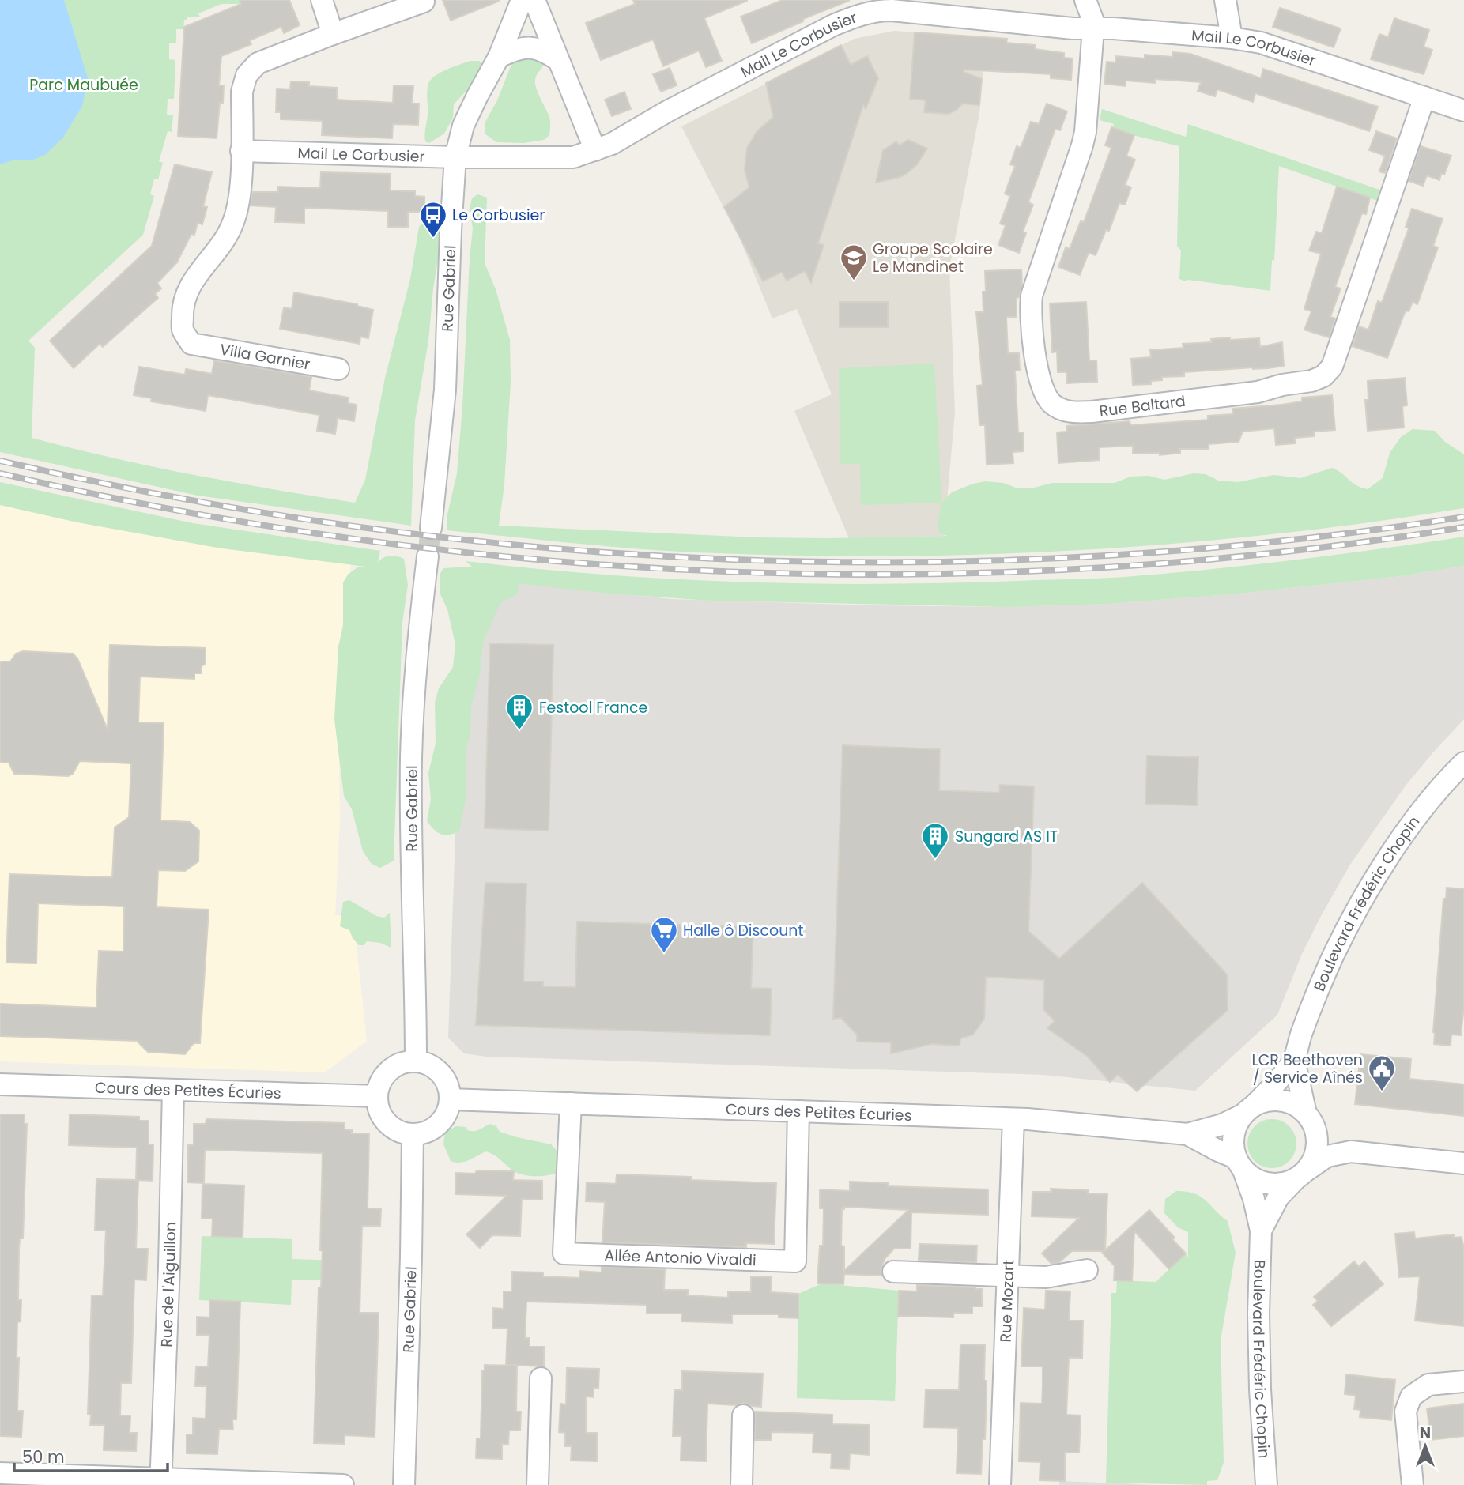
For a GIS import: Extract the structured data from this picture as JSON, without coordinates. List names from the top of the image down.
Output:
{
  "streets": {
    "street": [
      "Mail Le Corbusier",
      "Rue Gabriel",
      "Villa Garnier",
      "Rue Baltard",
      "Boulevard Frédéric Chopin",
      "Cours des Petites Écuries",
      "Allée Antonio Vivaldi",
      "Rue de l'Aiguillon",
      "Rue Mozart"
    ]
  },
  "crossings": [
    ["Mail Le Corbusier", "Rue Gabriel"],
    ["Mail Le Corbusier", "Villa Garnier"],
    ["Mail Le Corbusier", "Rue Baltard"],
    ["Rue Gabriel", "Cours des Petites Écuries"],
    ["Boulevard Frédéric Chopin", "Cours des Petites Écuries"],
    ["Cours des Petites Écuries", "Allée Antonio Vivaldi"],
    ["Cours des Petites Écuries", "Rue de l'Aiguillon"],
    ["Cours des Petites Écuries", "Rue Mozart"]
  ],
  "parks": ["Parc Maubuée"],
  "places": {
    "bus stop": ["Le Corbusier"],
    "school or university": ["Groupe Scolaire Le Mandinet"],
    "building": ["Festool France", "Sungard AS IT"],
    "supermarket": ["Halle ô Discount"],
    "public building": ["LCR Beethoven / Service Aînés"]
  },
  "scale_bar": "50 m",
  "north": "top"
}
